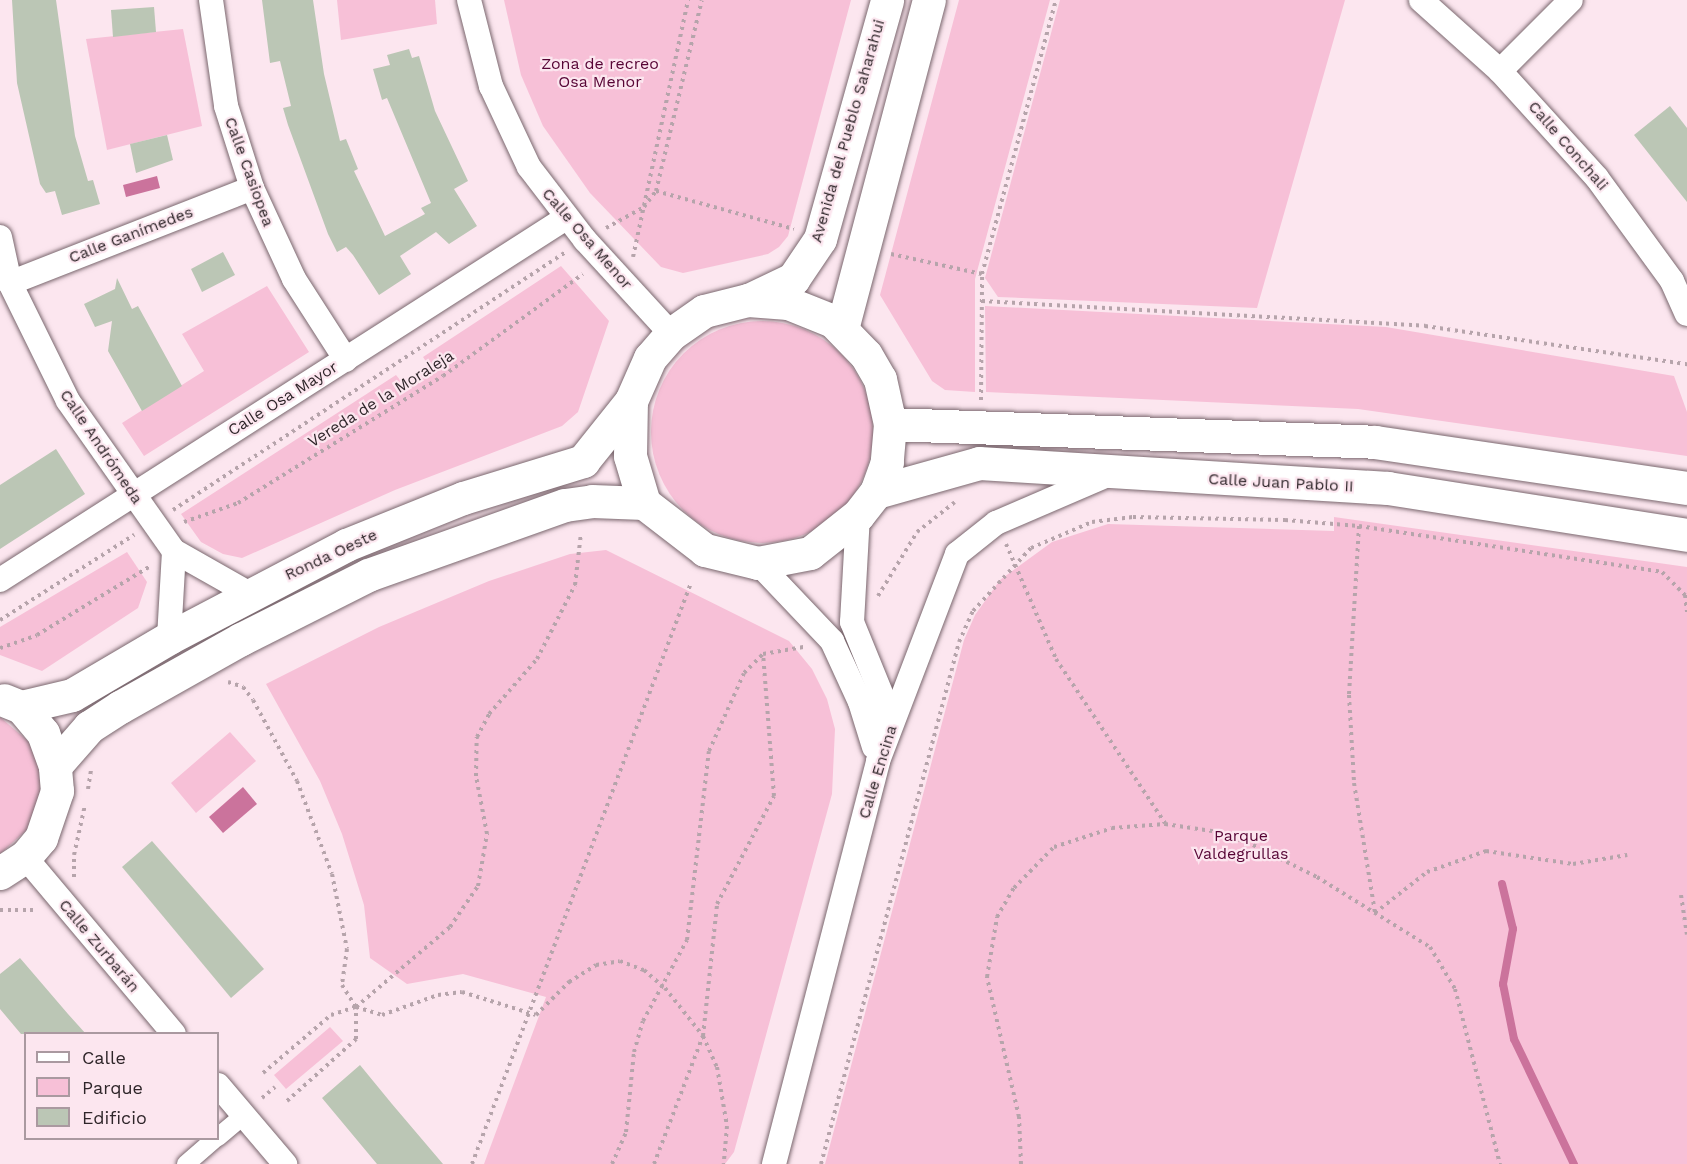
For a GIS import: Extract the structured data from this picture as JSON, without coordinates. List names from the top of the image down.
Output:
{
  "streets": {
    "main road": ["Avenida del Pueblo Saharahui", "Calle Juan Pablo II", "Ronda Oeste"],
    "street": [
      "Calle Conchali",
      "Calle Casiopea",
      "Calle Ganímedes",
      "Calle Osa Menor",
      "Calle Osa Mayor",
      "Calle Andrómeda",
      "Calle Encina",
      "Calle Zurbarán"
    ],
    "path": ["Vereda de la Moraleja"]
  },
  "crossings": [
    ["Avenida del Pueblo Saharahui", "Ronda Oeste"],
    ["Calle Casiopea", "Calle Ganímedes"],
    ["Calle Casiopea", "Calle Osa Mayor"],
    ["Calle Ganímedes", "Calle Andrómeda"],
    ["Calle Osa Menor", "Calle Osa Mayor"],
    ["Calle Osa Menor", "Ronda Oeste"],
    ["Calle Osa Mayor", "Calle Andrómeda"],
    ["Calle Andrómeda", "Ronda Oeste"],
    ["Calle Juan Pablo II", "Ronda Oeste"],
    ["Calle Juan Pablo II", "Calle Encina"]
  ],
  "parks": ["Zona de recreo Osa Menor", "Parque Valdegrullas"],
  "legend": ["Calle", "Parque", "Edificio"]
}
